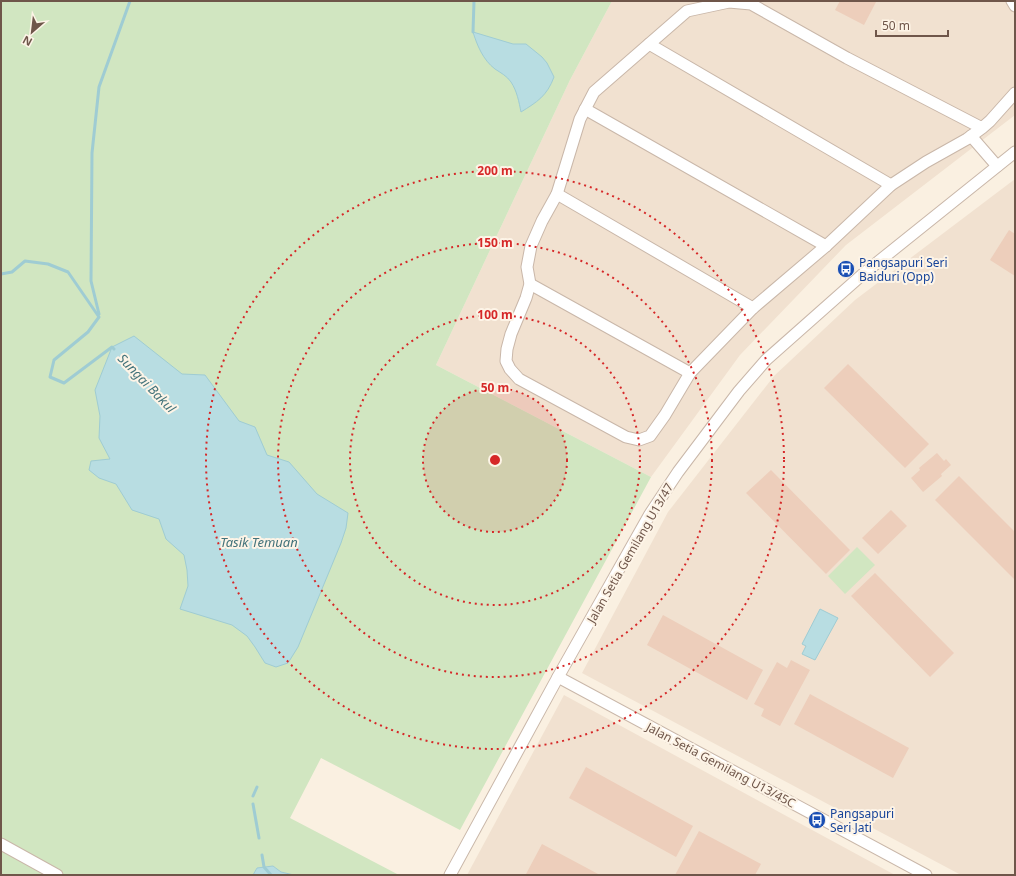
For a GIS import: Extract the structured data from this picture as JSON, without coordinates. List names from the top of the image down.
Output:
{
  "streets": {
    "street": ["Jalan Setia Gemilang U13/47", "Jalan Setia Gemilang U13/45C"]
  },
  "crossings": [
    ["Jalan Setia Gemilang U13/47", "Jalan Setia Gemilang U13/45C"]
  ],
  "water": ["Sungai Bakul", "Tasik Temuan"],
  "places": {
    "bus stop": ["Pangsapuri Seri Baiduri (Opp)", "Pangsapuri Seri Jati"]
  },
  "scale_bar": "50 m",
  "north": "bottom left",
  "rings": [
    "200 m",
    "150 m",
    "100 m",
    "50 m"
  ]
}
